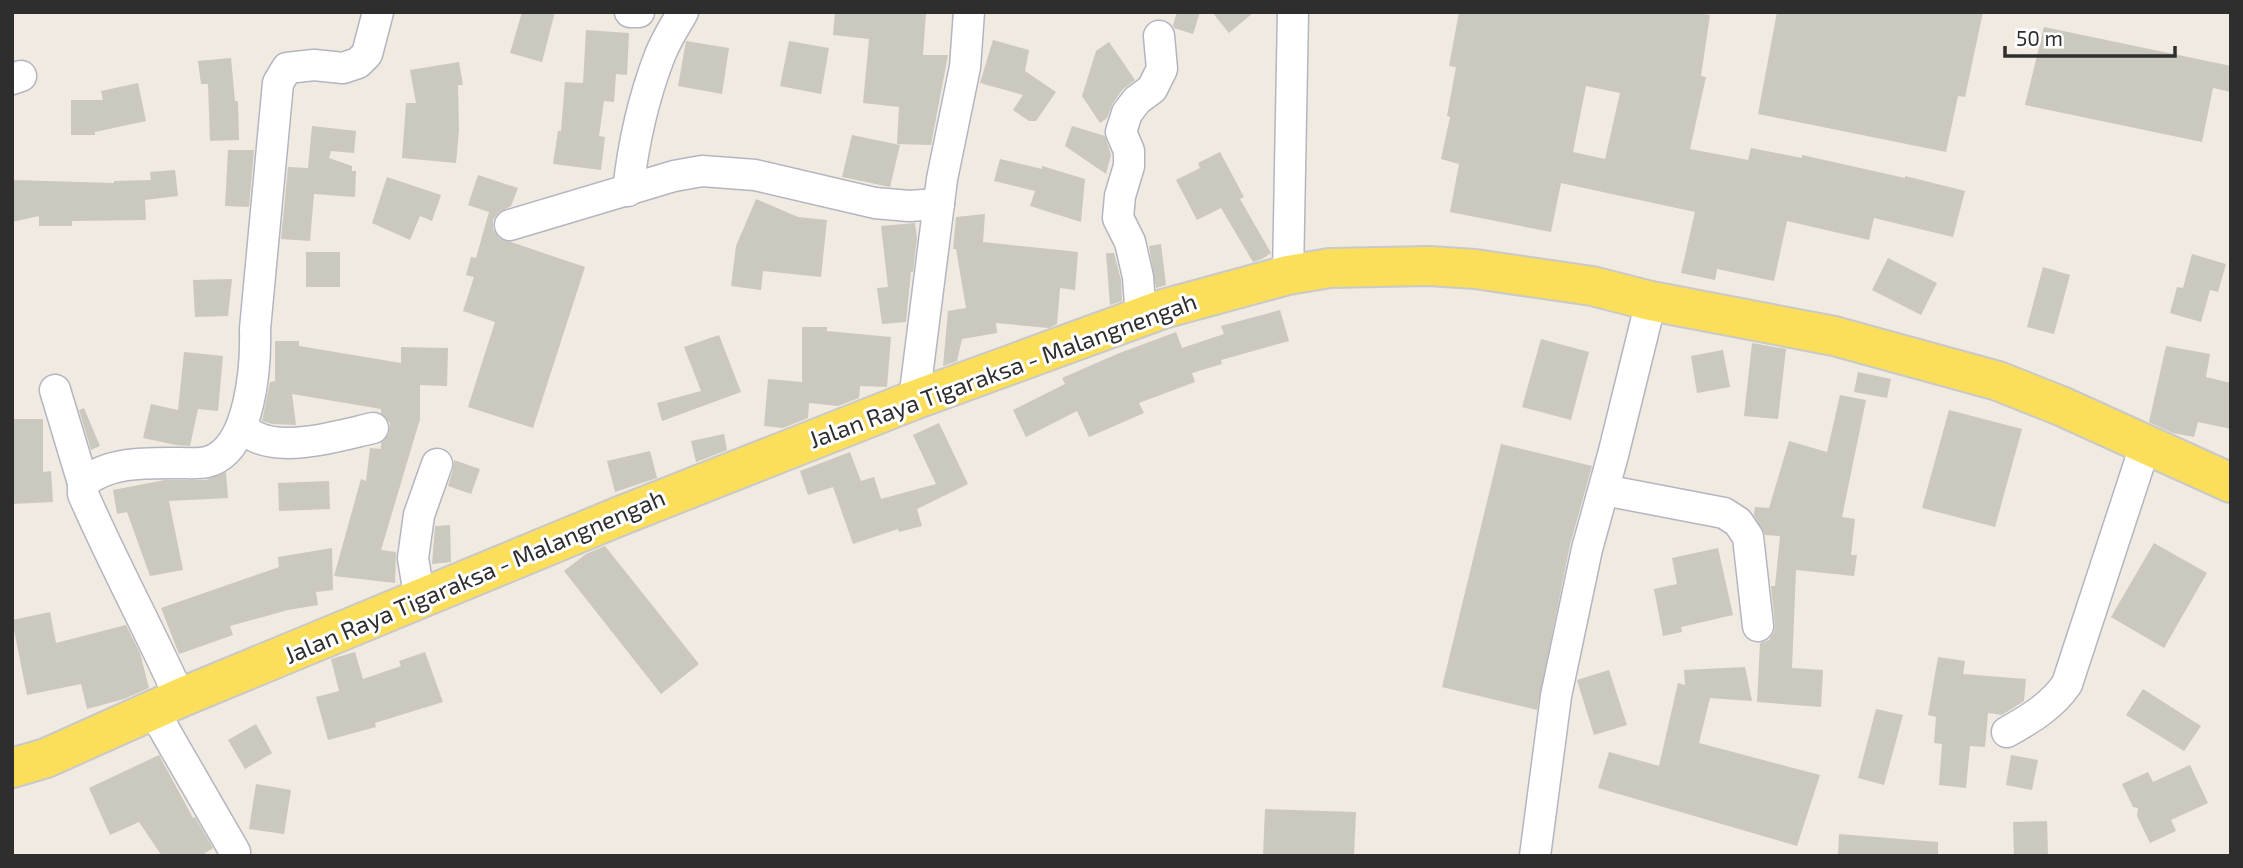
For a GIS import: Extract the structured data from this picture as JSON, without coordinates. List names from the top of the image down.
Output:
{
  "streets": {
    "main road": ["Jalan Raya Tigaraksa - Malangnengah"]
  },
  "scale_bar": "50 m"
}
